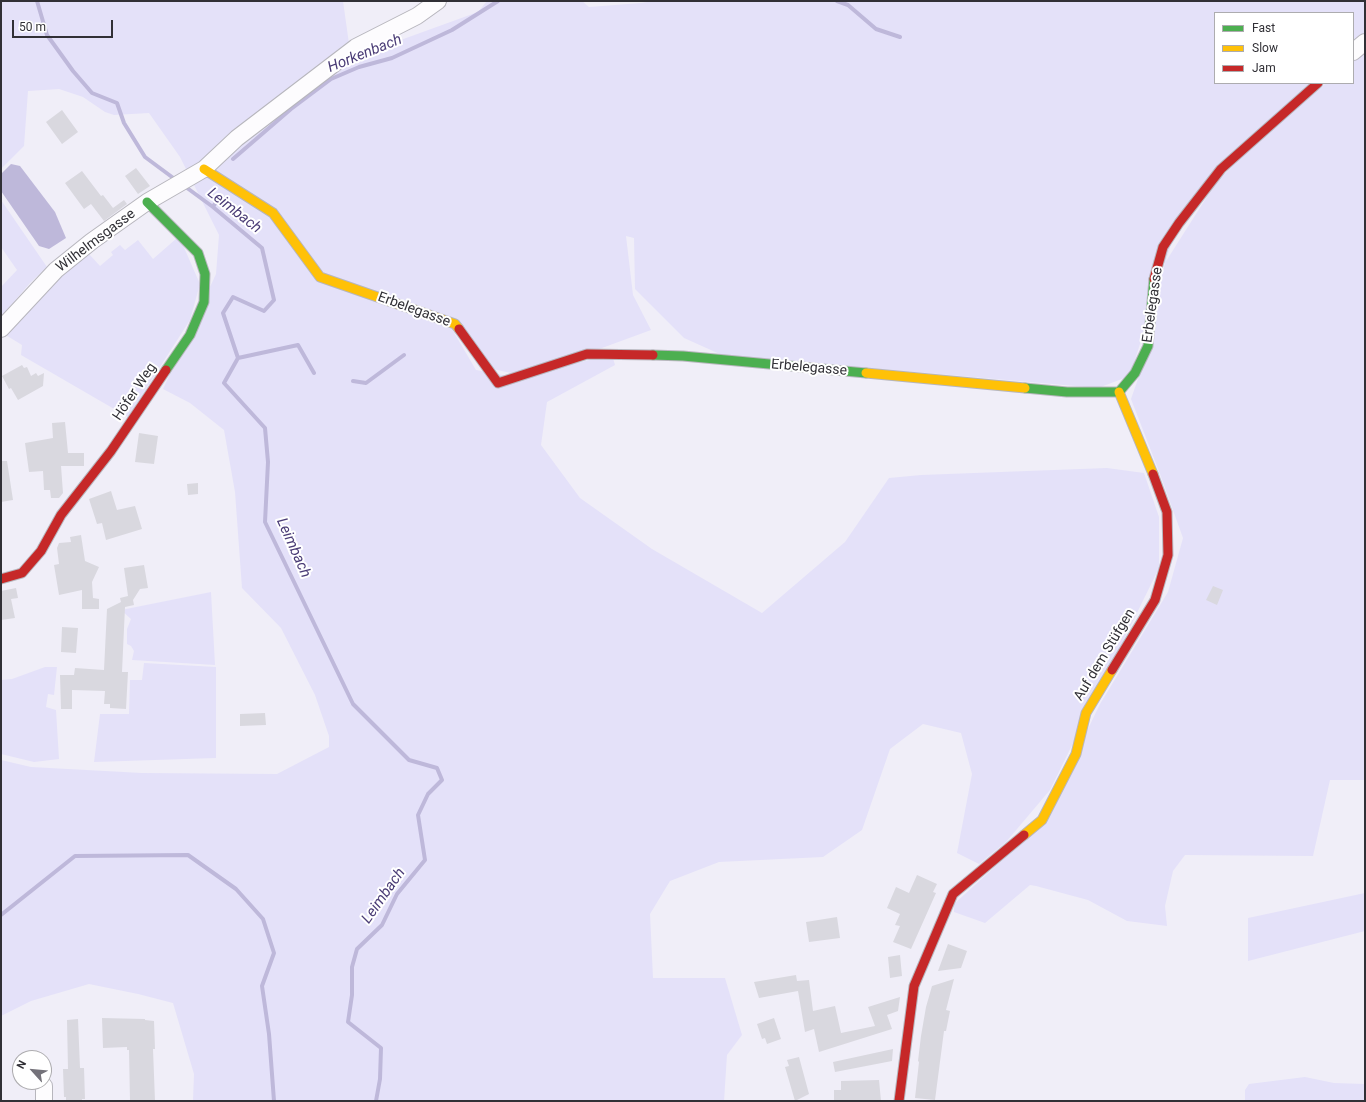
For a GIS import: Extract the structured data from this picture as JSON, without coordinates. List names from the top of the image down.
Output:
{
  "streets": {
    "street": [
      "Wilhelmsgasse",
      "Erbelegasse",
      "Höfer Weg",
      "Auf dem Stüfgen"
    ]
  },
  "crossings": [
    ["Wilhelmsgasse", "Erbelegasse"],
    ["Wilhelmsgasse", "Höfer Weg"],
    ["Erbelegasse", "Auf dem Stüfgen"]
  ],
  "water": ["Horkenbach", "Leimbach"],
  "legend": ["Fast", "Slow", "Jam"],
  "scale_bar": "50 m",
  "north": "top left"
}
